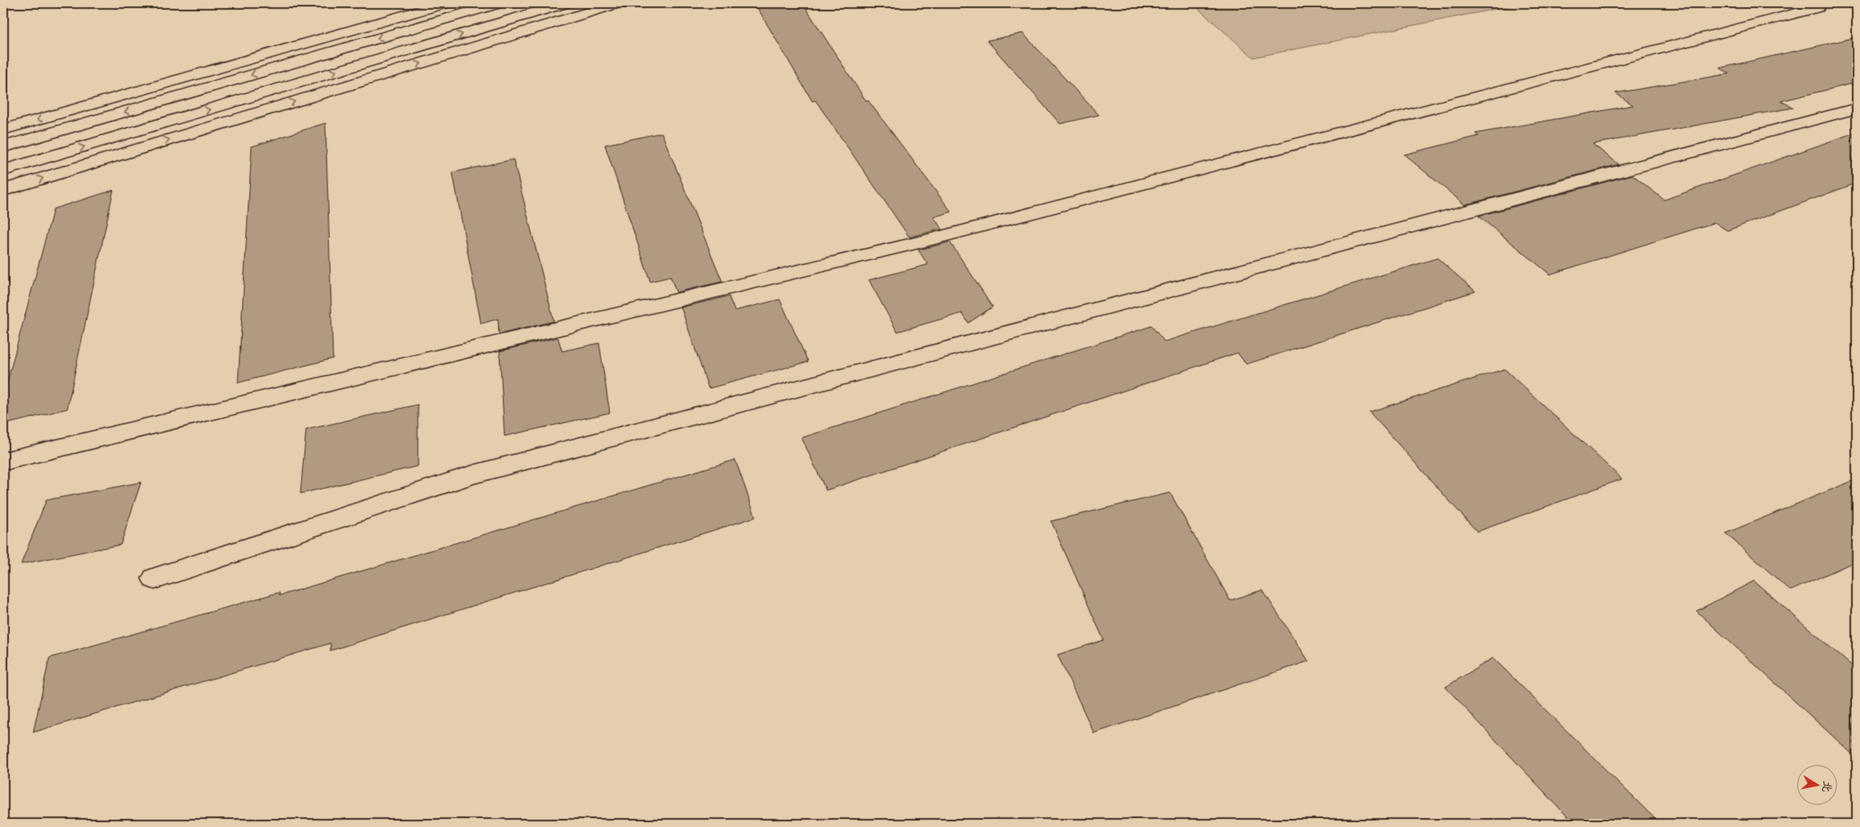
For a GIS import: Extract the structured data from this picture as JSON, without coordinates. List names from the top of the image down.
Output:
{
  "north": "right"
}
